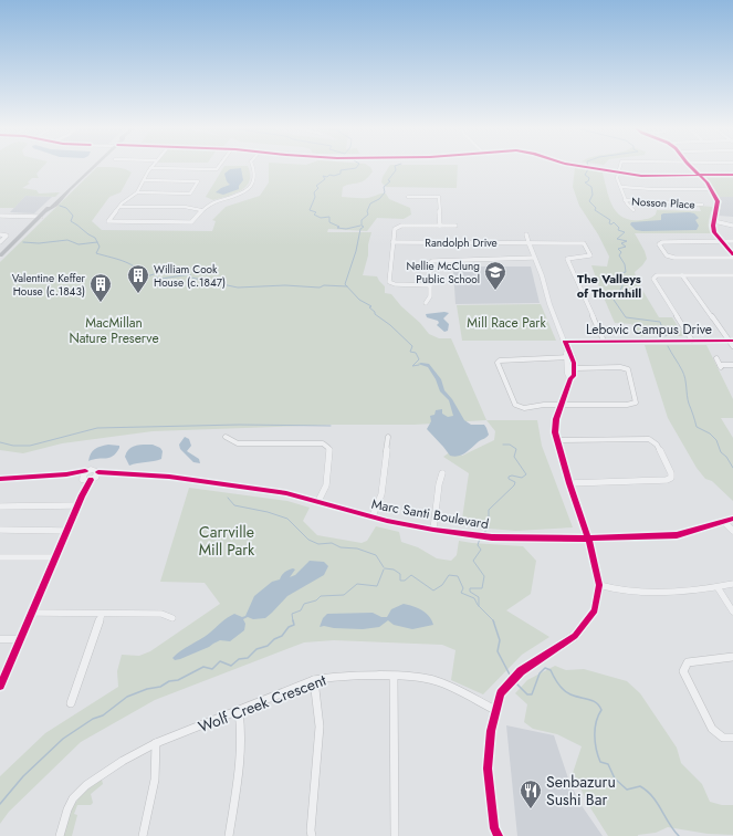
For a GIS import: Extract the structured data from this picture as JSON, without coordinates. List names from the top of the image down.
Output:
{
  "streets": {
    "street": [
      "Nosson Place",
      "Randolph Drive",
      "Lebovic Campus Drive",
      "Marc Santi Boulevard",
      "Wolf Creek Crescent"
    ]
  },
  "crossings": [
    ["Randolph Drive", "Lebovic Campus Drive"]
  ],
  "districts": ["The Valleys of Thornhill"],
  "parks": ["MacMillan Nature Preserve", "Mill Race Park", "Carrville Mill Park"],
  "places": {
    "school or university": ["Nellie McClung Public School"],
    "building": ["William Cook House (c.1847)", "Valentine Keffer House (c.1843)"],
    "restaurant": ["Senbazuru Sushi Bar"]
  }
}
